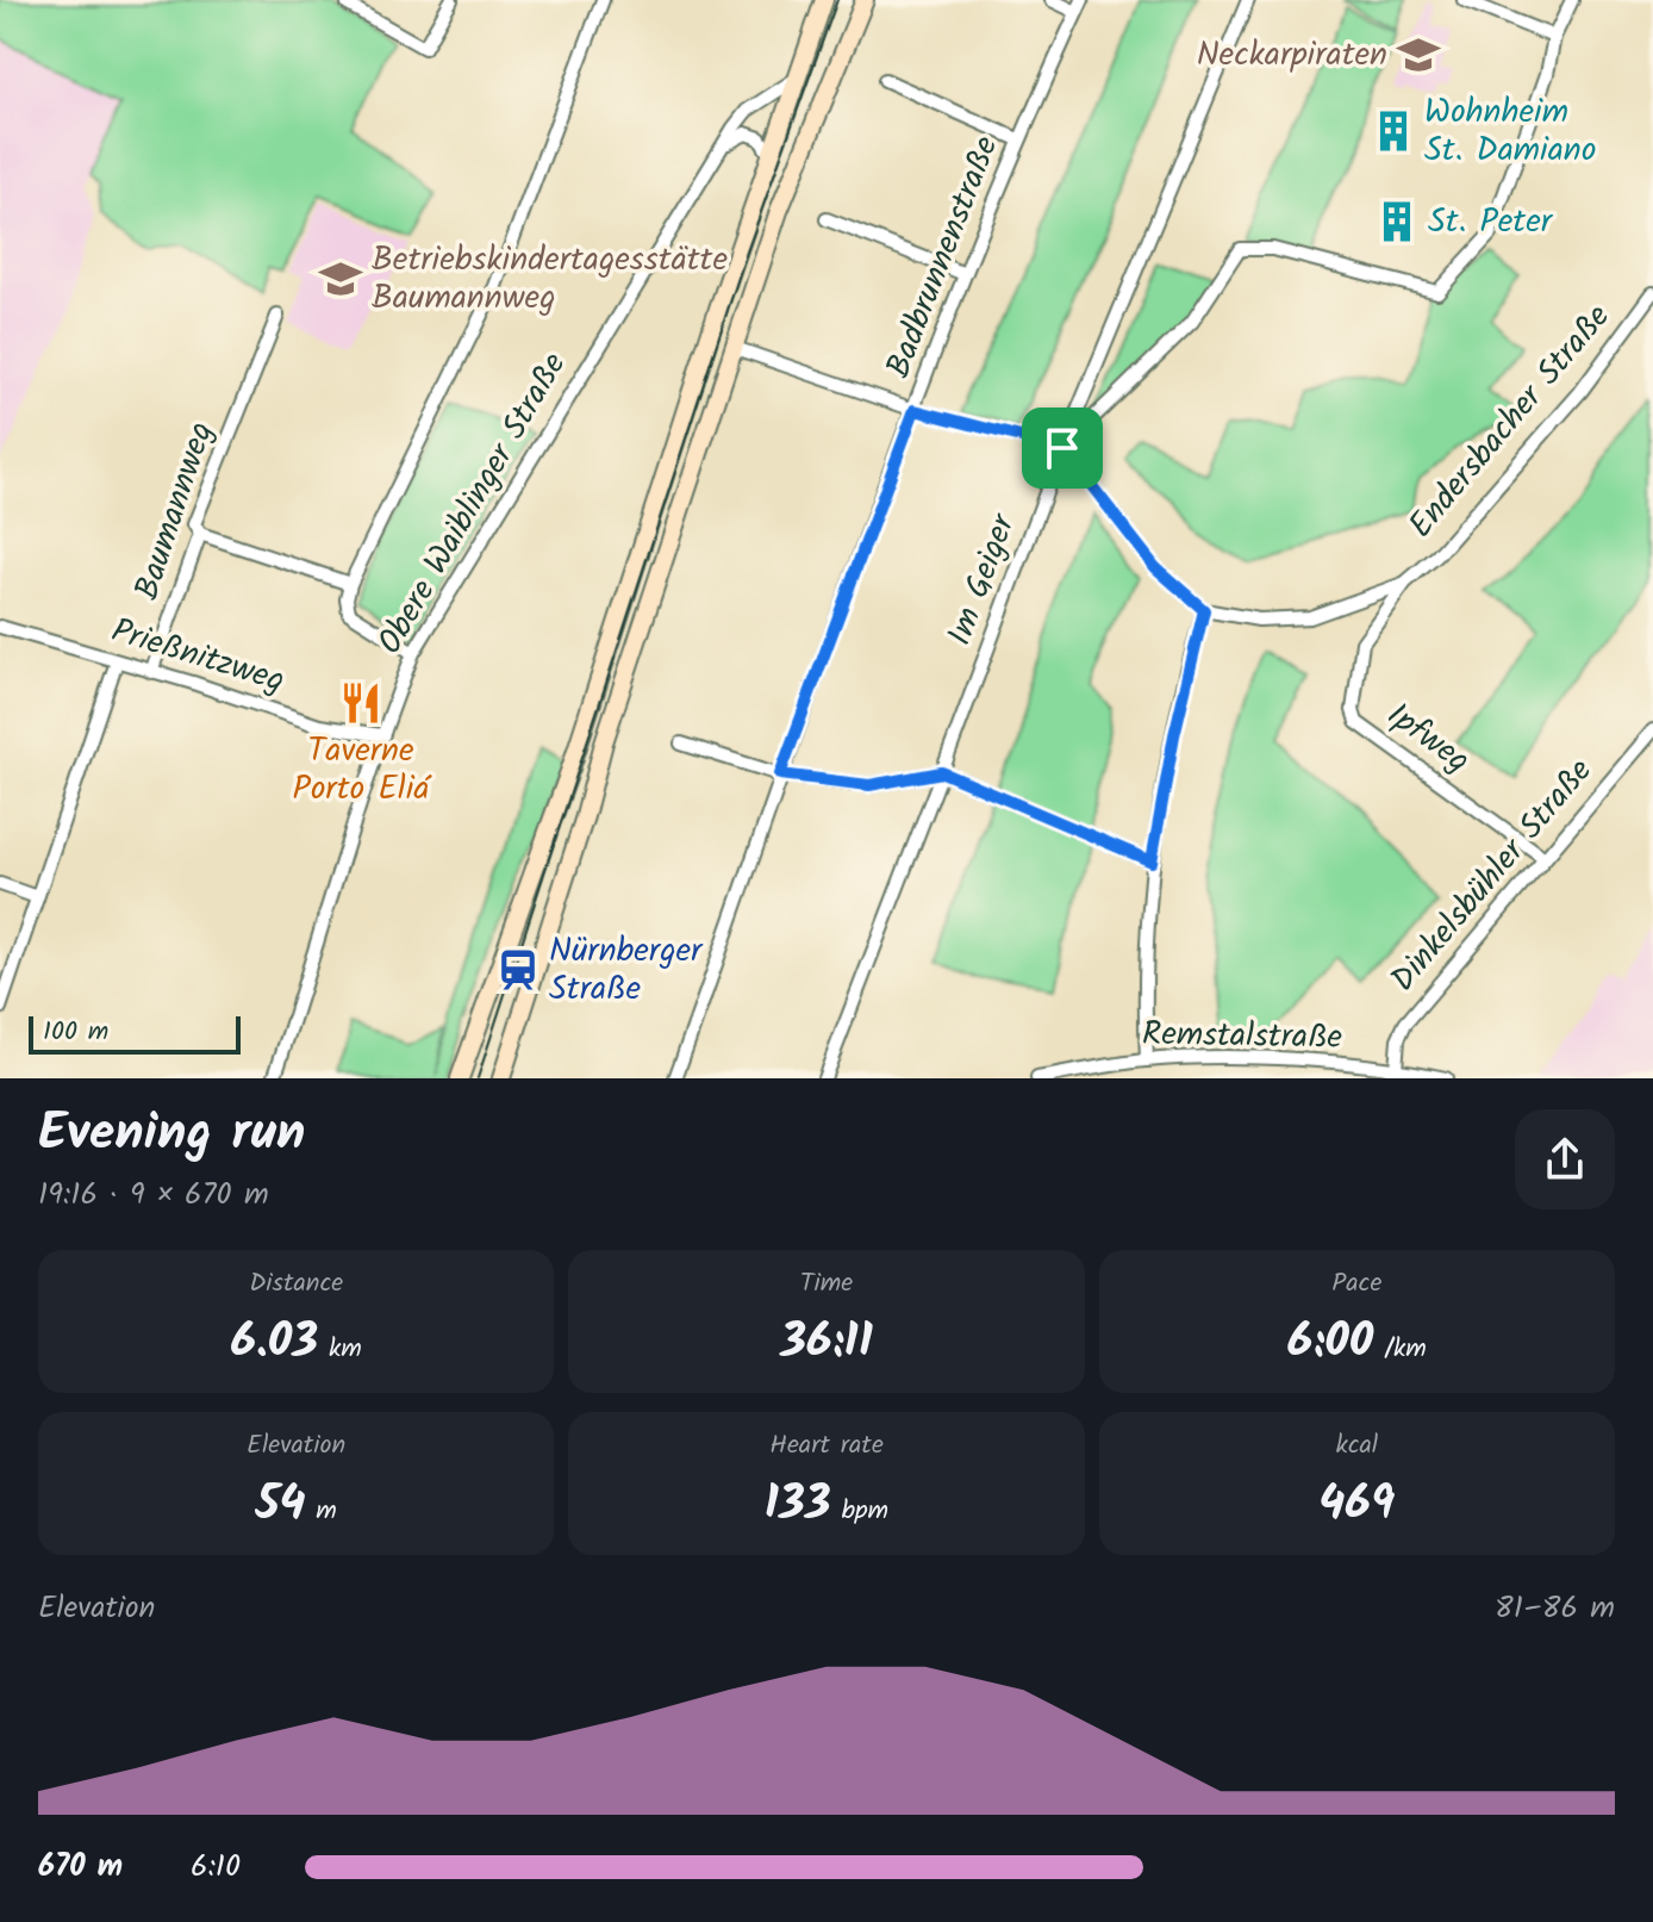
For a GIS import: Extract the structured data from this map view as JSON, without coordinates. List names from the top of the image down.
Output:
{
  "streets": {
    "street": [
      "Badbrunnenstraße",
      "Endersbacher Straße",
      "Obere Waiblinger Straße",
      "Baumannweg",
      "Im Geiger",
      "Prießnitzweg",
      "Ipfweg",
      "Dinkelsbühler Straße",
      "Remstalstraße"
    ]
  },
  "crossings": [
    ["Endersbacher Straße", "Ipfweg"],
    ["Obere Waiblinger Straße", "Prießnitzweg"],
    ["Baumannweg", "Prießnitzweg"],
    ["Ipfweg", "Dinkelsbühler Straße"],
    ["Dinkelsbühler Straße", "Remstalstraße"]
  ],
  "places": {
    "school or university": ["Neckarpiraten", "Betriebskindertagesstätte Baumannweg"],
    "building": ["Wohnheim St. Damiano", "St. Peter"],
    "restaurant": ["Taverne Porto Eliá"],
    "station": ["Nürnberger Straße"]
  },
  "scale_bar": "100 m",
  "page": {
    "scale": "100 m",
    "heading": ["Evening run", "19:16 · 9 × 670 m"],
    "stats": [
      ["Distance", "6.03 km"],
      ["Time", "36:11"],
      ["Pace", "6:00 /km"],
      ["Elevation", "54 m"],
      ["Heart rate", "133 bpm"],
      ["kcal", "469"]
    ],
    "chart": ["Elevation", "81–86 m"],
    "list": [
      {
        "name": "670 m",
        "note": "6:10"
      }
    ]
  }
}
